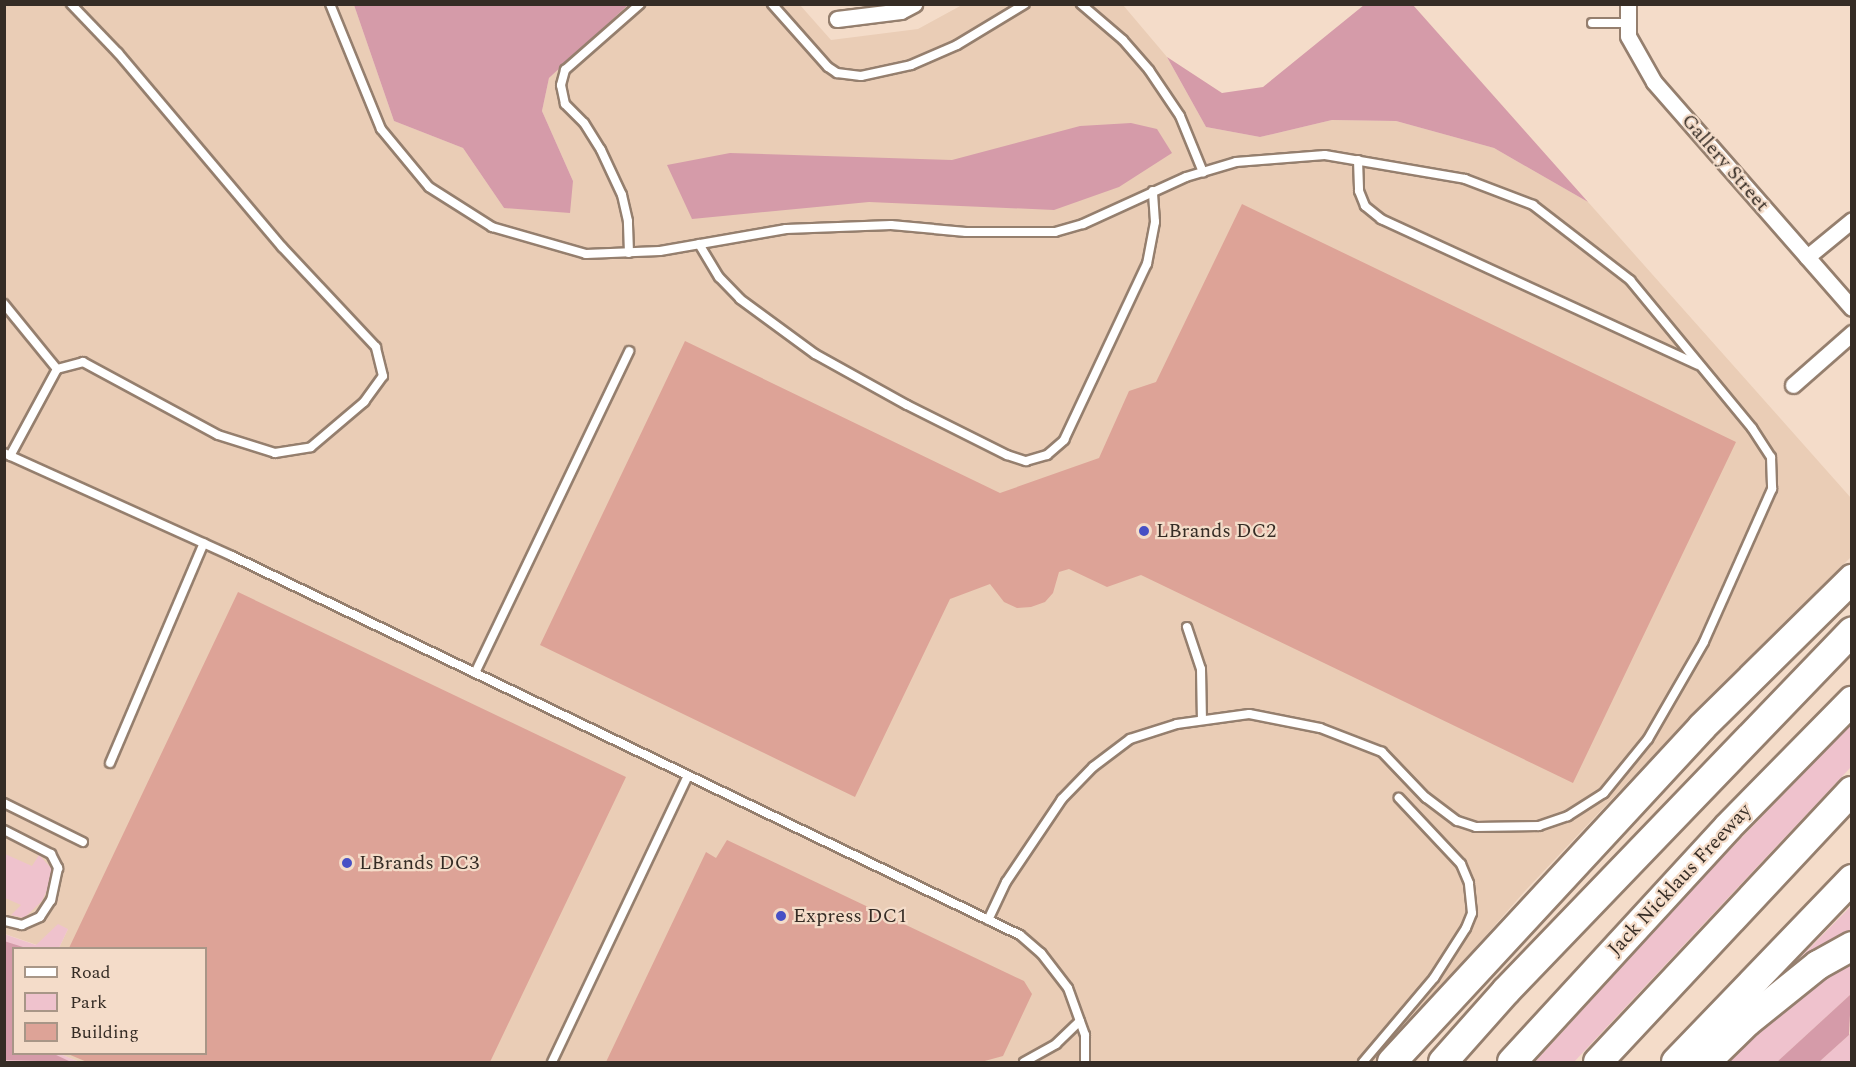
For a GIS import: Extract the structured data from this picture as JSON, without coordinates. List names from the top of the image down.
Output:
{
  "streets": {
    "highway": ["Jack Nicklaus Freeway"],
    "street": ["Gallery Street"]
  },
  "places": ["LBrands DC2", "LBrands DC3", "Express DC1"],
  "legend": ["Road", "Park", "Building"]
}
